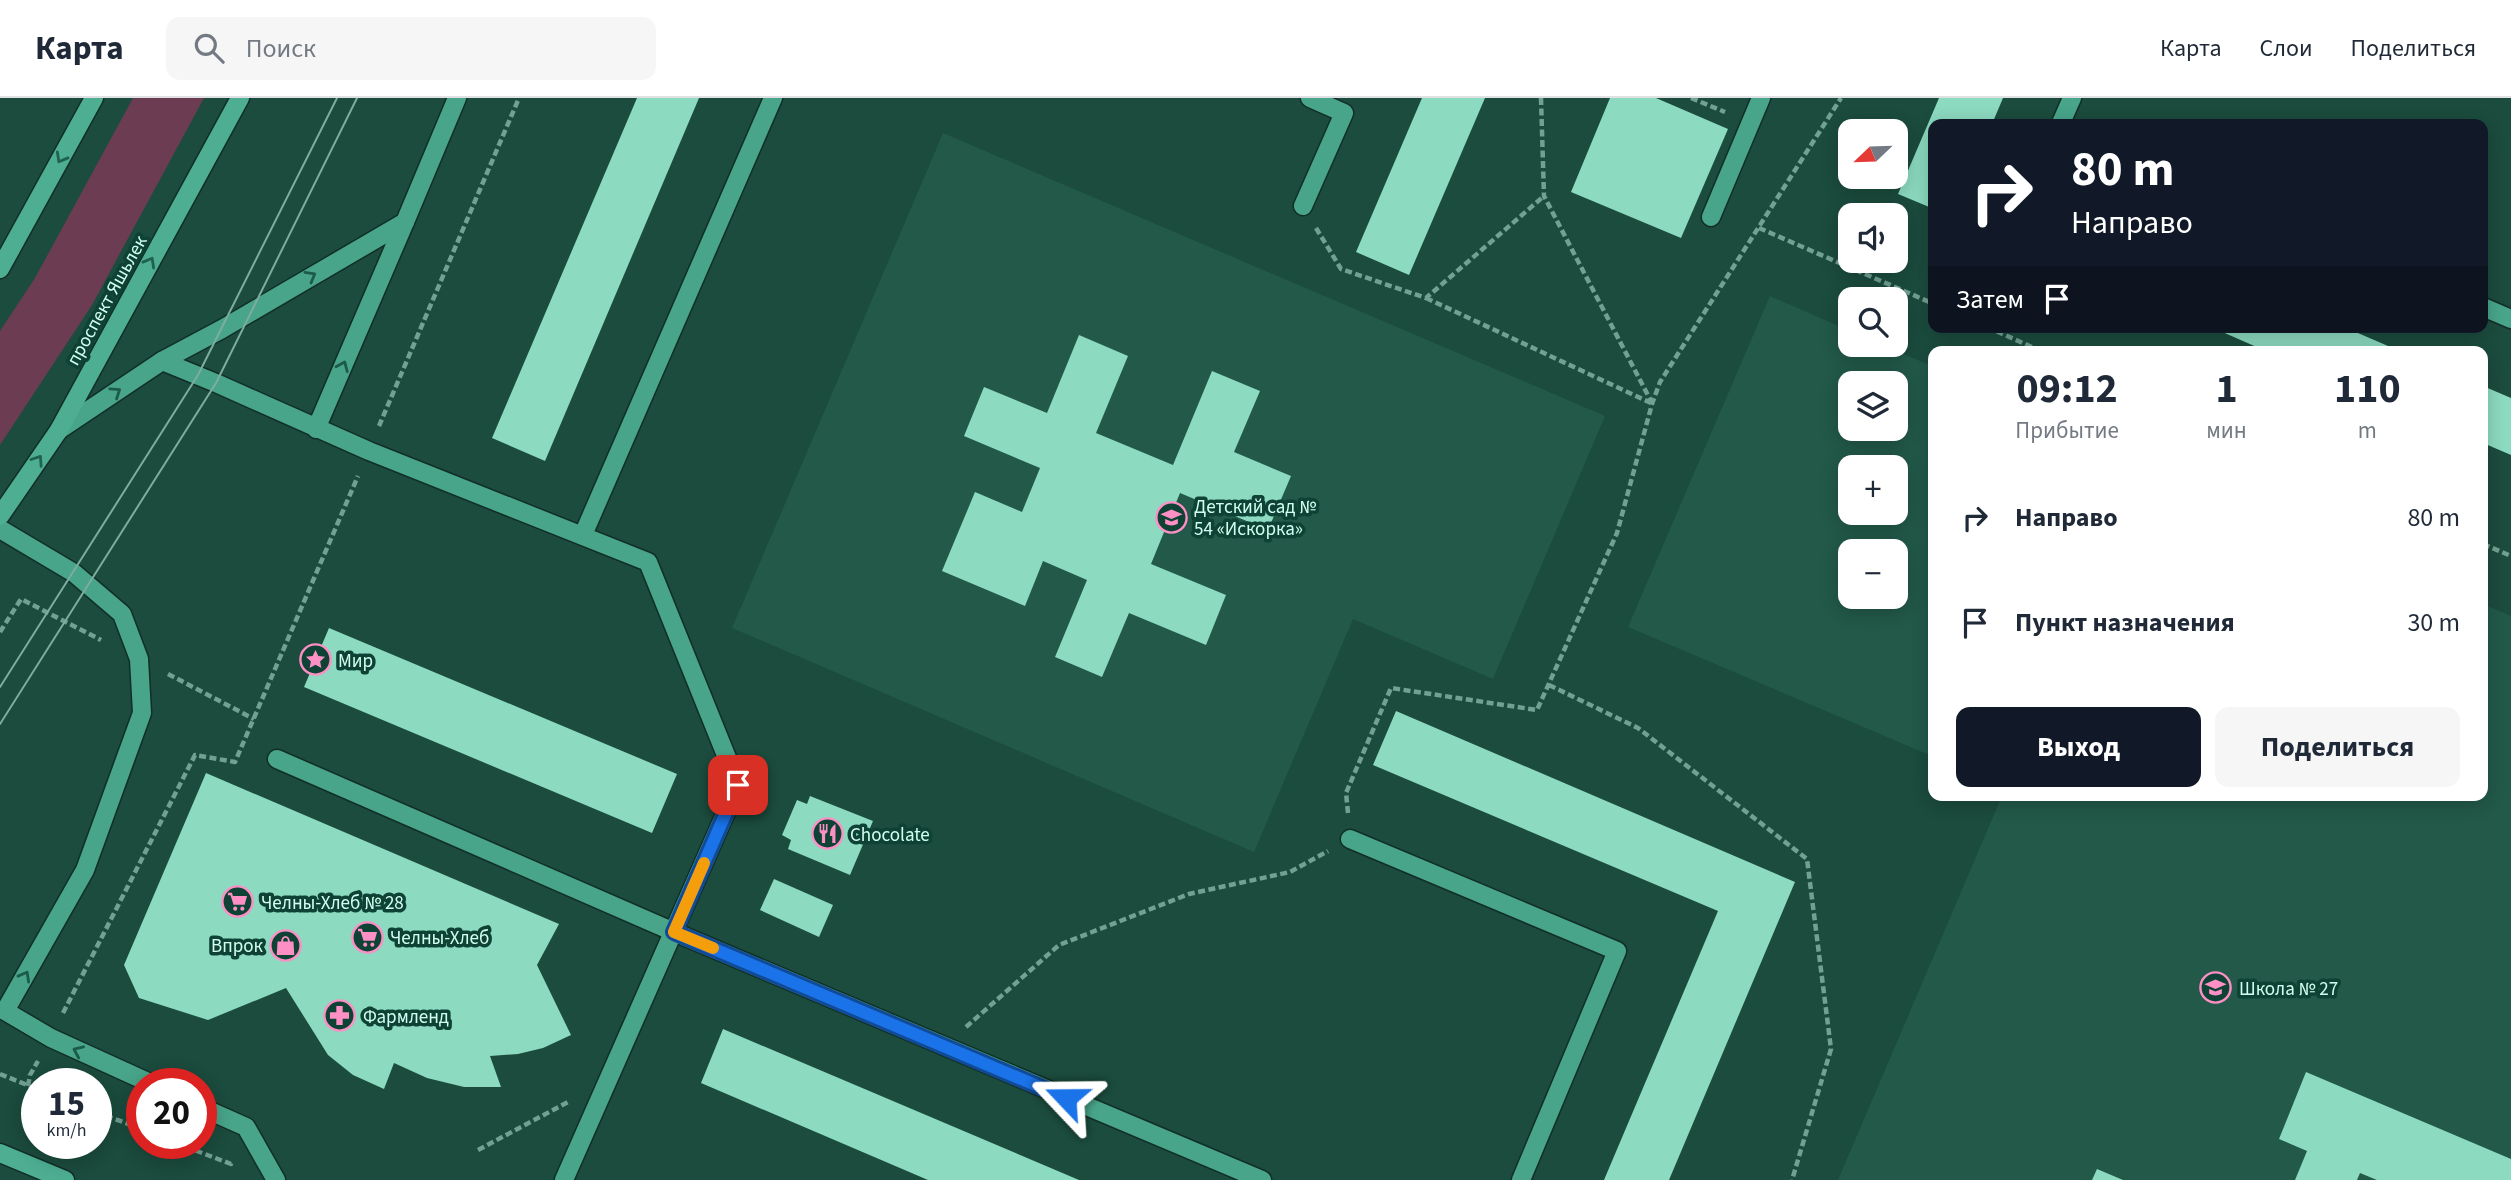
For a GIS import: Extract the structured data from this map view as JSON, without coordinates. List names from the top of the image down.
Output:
{
  "streets": {
    "main road": ["проспект Яшьлек"]
  },
  "places": {
    "school or university": ["Детский сад № 54 «Искорка»", "Школа № 27"],
    "place": ["Мир"],
    "restaurant": ["Chocolate"],
    "supermarket": ["Челны-Хлеб № 28", "Челны-Хлеб"],
    "shop": ["Впрок"],
    "pharmacy": ["Фармленд"]
  },
  "north": "bottom left",
  "page": {
    "header": "Карта",
    "search": "Поиск",
    "nav": ["Карта", "Слои", "Поделиться"],
    "map_buttons": ["+", "−"],
    "turn": ["80 m", "Направо"],
    "then": "Затем",
    "eta": [
      "09:12",
      "Прибытие",
      "1",
      "мин",
      "110",
      "m"
    ],
    "list": [
      {
        "name": "Направо",
        "value": "80 m"
      },
      {
        "name": "Пункт назначения",
        "value": "30 m"
      }
    ],
    "buttons": ["Выход", "Поделиться"],
    "speed": "15 km/h",
    "limit": "20"
  }
}
